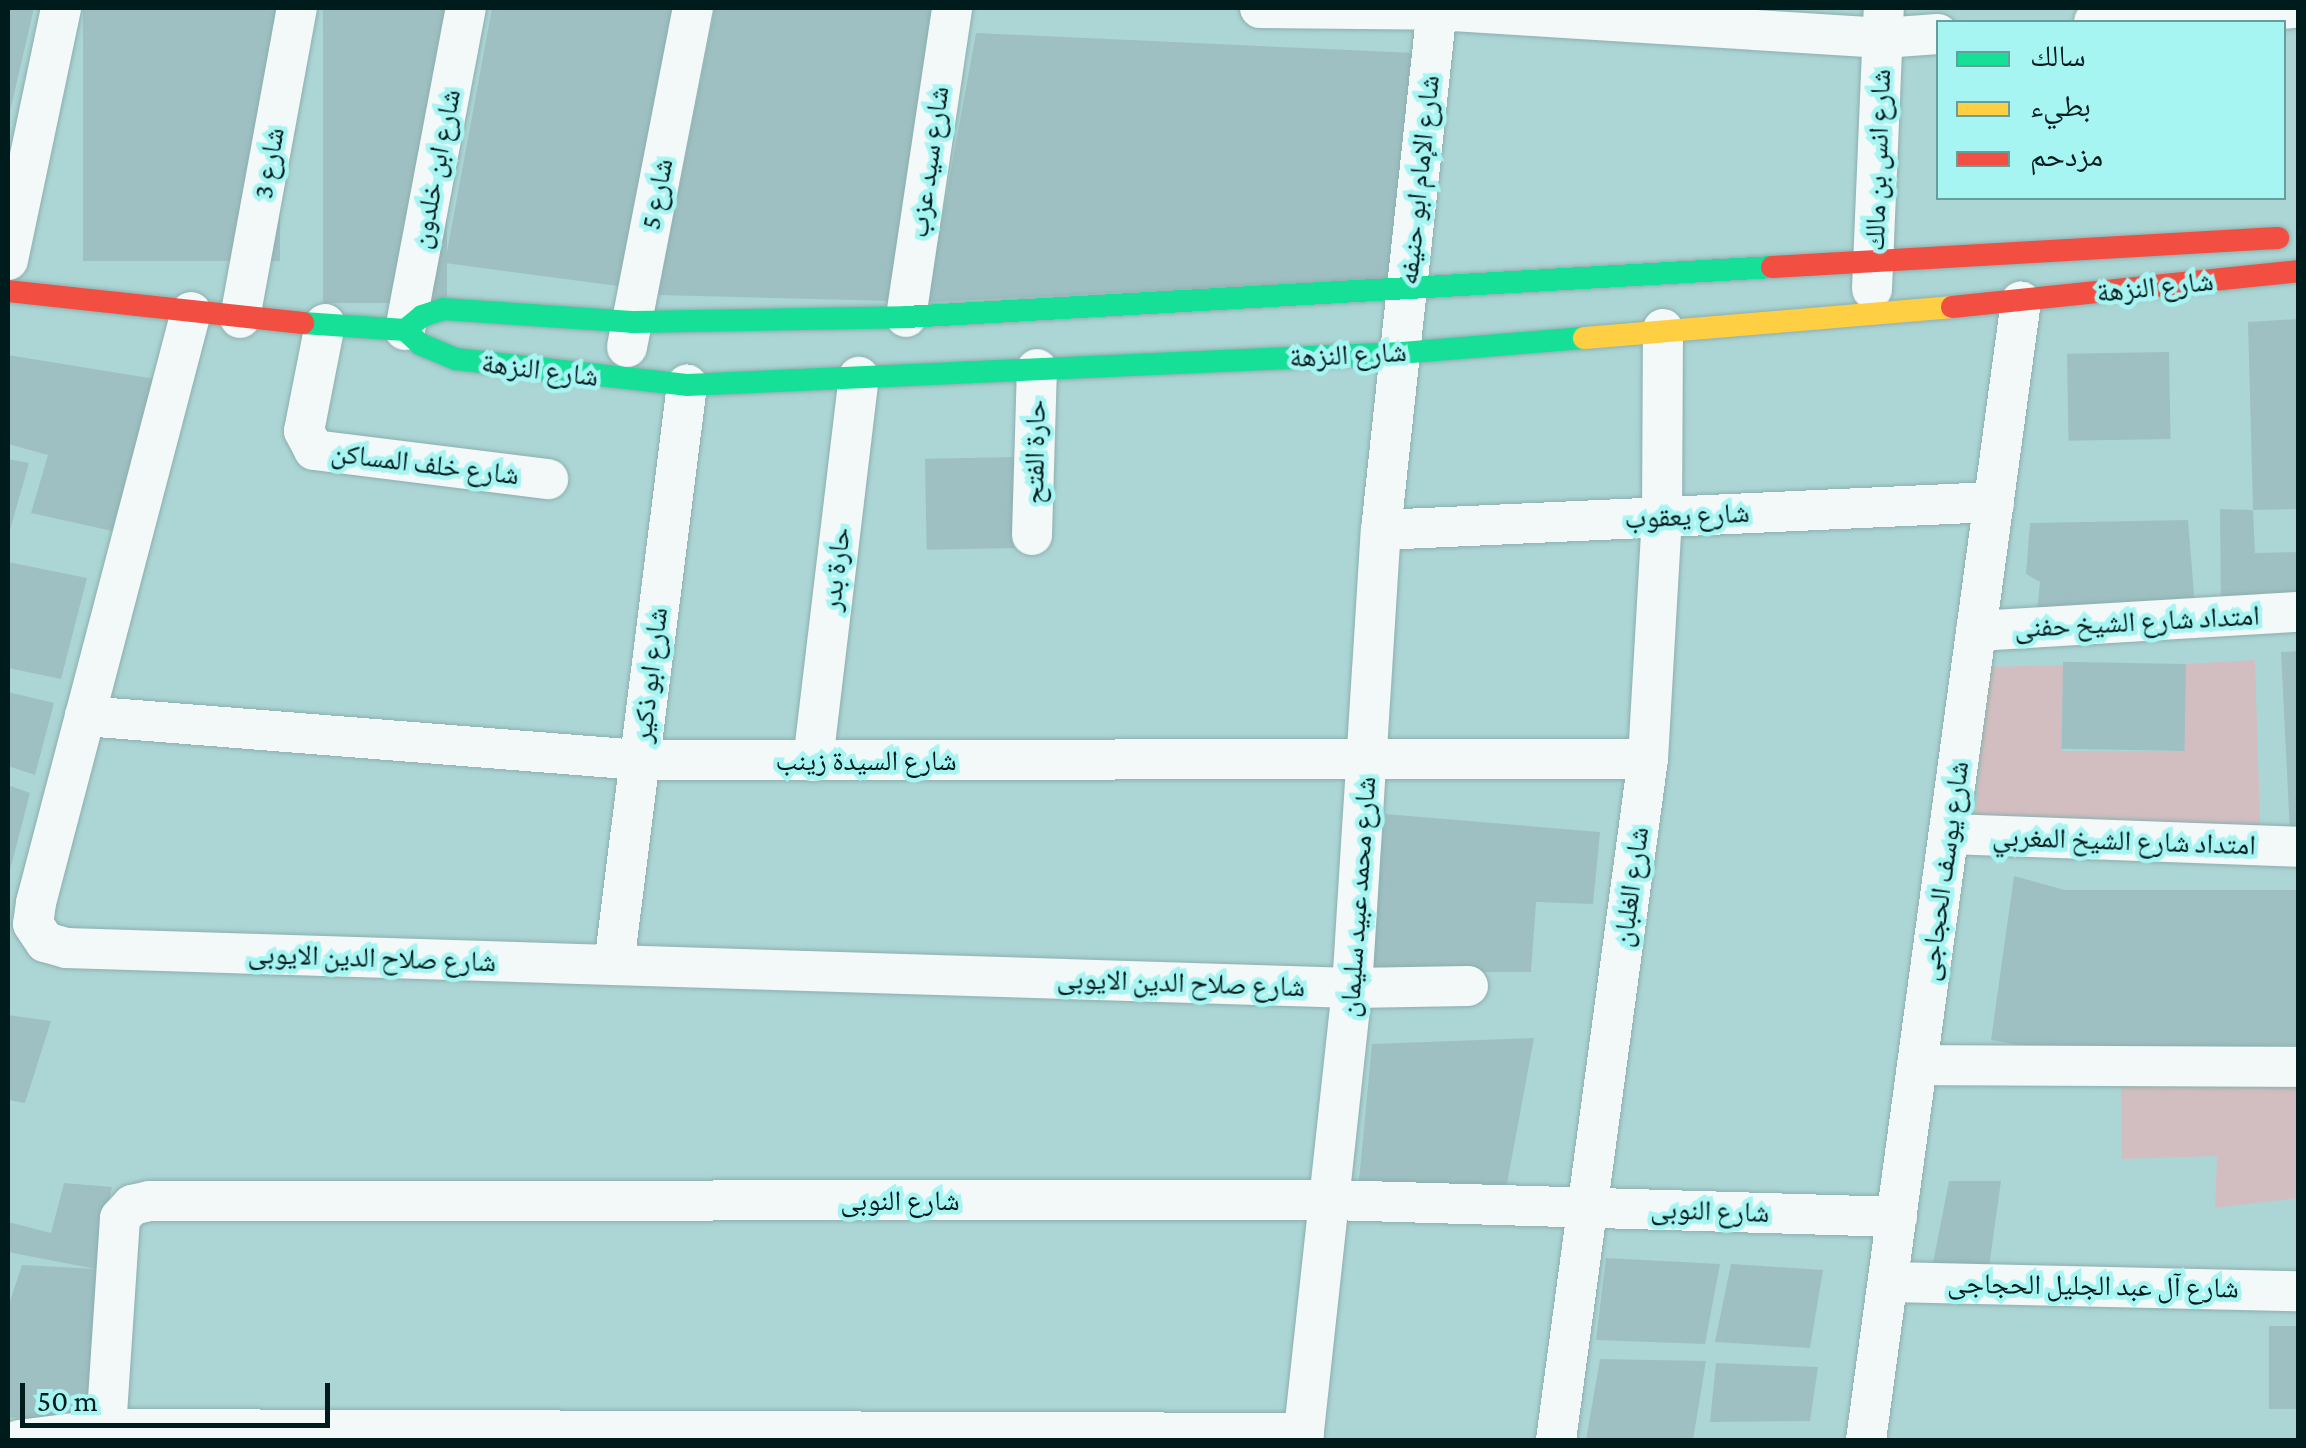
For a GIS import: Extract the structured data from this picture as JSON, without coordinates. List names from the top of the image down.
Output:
{
  "streets": {
    "main road": ["شارع النزهة"],
    "street": [
      "شارع انس بن مالك",
      "شارع سيد عزب",
      "شارع 3",
      "شارع ابن خلدون",
      "شارع الإمام ابو حنيفه",
      "شارع 5",
      "حارة الفتح",
      "شارع خلف المساكن",
      "شارع يعقوب",
      "حارة بدر",
      "امتداد شارع الشيخ حفنى",
      "شارع ابو ذكير",
      "شارع السيدة زينب",
      "امتداد شارع الشيخ المغربي",
      "شارع يوسف الحجاجى",
      "شارع الغلبان",
      "شارع محمد عبيد سليمان",
      "شارع صلاح الدين الايوبى",
      "شارع النوبى",
      "شارع آل عبد الجليل الحجاجى"
    ]
  },
  "crossings": [
    ["شارع انس بن مالك", "شارع النزهة"],
    ["شارع سيد عزب", "شارع النزهة"],
    ["شارع 3", "شارع النزهة"],
    ["شارع ابن خلدون", "شارع النزهة"],
    ["شارع الإمام ابو حنيفه", "شارع النزهة"],
    ["شارع الإمام ابو حنيفه", "شارع محمد عبيد سليمان"],
    ["شارع 5", "شارع النزهة"],
    ["شارع النزهة", "حارة الفتح"],
    ["شارع النزهة", "شارع خلف المساكن"],
    ["شارع النزهة", "حارة بدر"],
    ["شارع النزهة", "شارع ابو ذكير"],
    ["شارع النزهة", "شارع يوسف الحجاجى"],
    ["شارع النزهة", "شارع الغلبان"],
    ["شارع النزهة", "شارع محمد عبيد سليمان"],
    ["شارع النزهة", "شارع صلاح الدين الايوبى"],
    ["شارع يعقوب", "شارع يوسف الحجاجى"],
    ["شارع يعقوب", "شارع الغلبان"],
    ["شارع يعقوب", "شارع محمد عبيد سليمان"],
    ["حارة بدر", "شارع السيدة زينب"],
    ["امتداد شارع الشيخ حفنى", "شارع يوسف الحجاجى"],
    ["شارع ابو ذكير", "شارع السيدة زينب"],
    ["شارع ابو ذكير", "شارع صلاح الدين الايوبى"],
    ["شارع السيدة زينب", "شارع الغلبان"],
    ["شارع السيدة زينب", "شارع محمد عبيد سليمان"],
    ["شارع السيدة زينب", "شارع صلاح الدين الايوبى"],
    ["امتداد شارع الشيخ المغربي", "شارع يوسف الحجاجى"],
    ["شارع يوسف الحجاجى", "شارع النوبى"],
    ["شارع يوسف الحجاجى", "شارع آل عبد الجليل الحجاجى"],
    ["شارع الغلبان", "شارع النوبى"],
    ["شارع محمد عبيد سليمان", "شارع صلاح الدين الايوبى"],
    ["شارع محمد عبيد سليمان", "شارع النوبى"]
  ],
  "legend": ["سالك", "بطيء", "مزدحم"],
  "scale_bar": "50 m"
}
